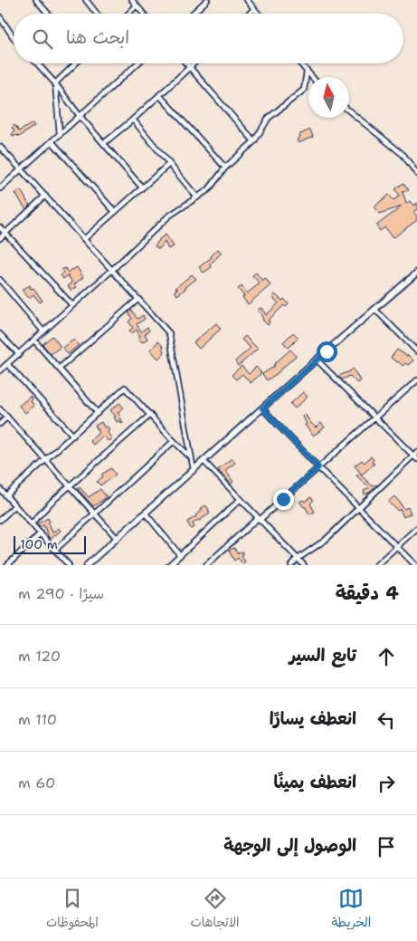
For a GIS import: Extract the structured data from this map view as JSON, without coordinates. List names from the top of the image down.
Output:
{
  "scale_bar": "100 m",
  "north": "top",
  "page": {
    "search": "ابحث هنا",
    "scale": "100 m",
    "heading": ["4 دقيقة", "سيرًا · 290 m"],
    "list": [
      ["تابع السير", "120 m"],
      ["انعطف يسارًا", "110 m"],
      ["انعطف يمينًا", "60 m"],
      "الوصول إلى الوجهة"
    ],
    "nav": ["الخريطة", "الاتجاهات", "المحفوظات"]
  }
}
